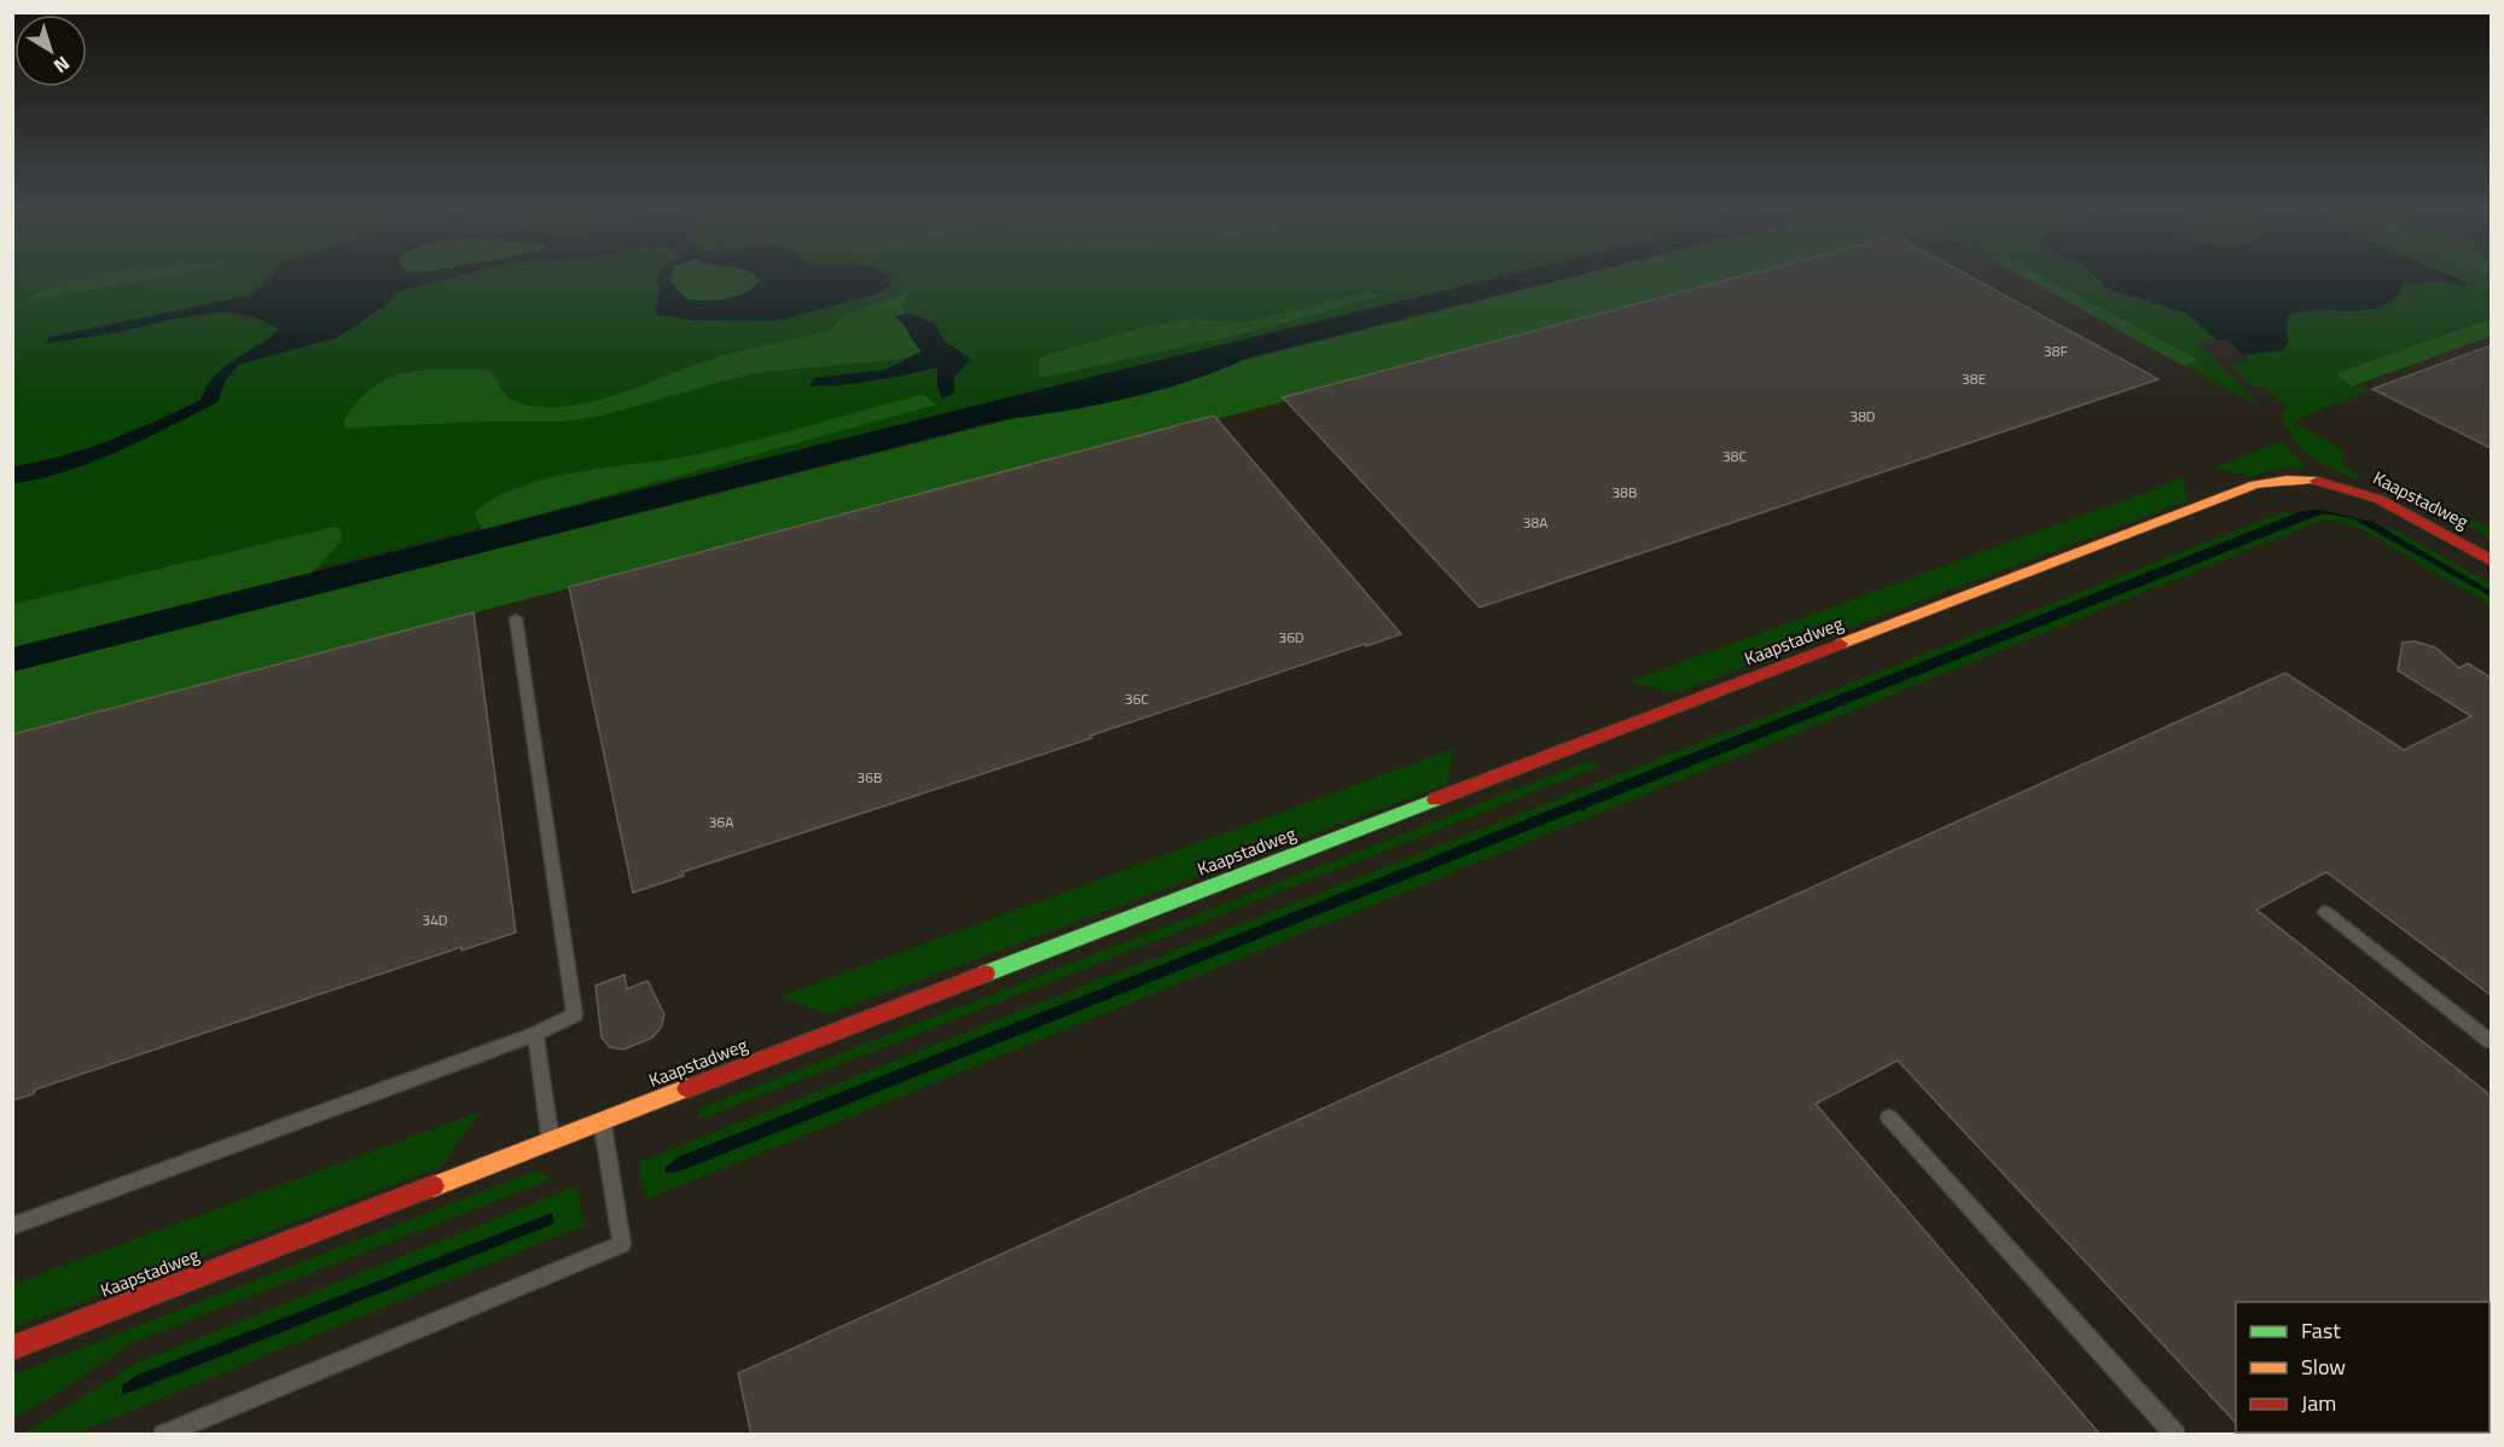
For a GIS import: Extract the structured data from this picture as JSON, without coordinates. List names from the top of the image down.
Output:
{
  "streets": {
    "street": ["Kaapstadweg"]
  },
  "house_numbers": [
    "38F",
    "38E",
    "38D",
    "38C",
    "38B",
    "38A",
    "36D",
    "36C",
    "36B",
    "36A",
    "34D"
  ],
  "legend": ["Fast", "Slow", "Jam"],
  "north": "bottom right"
}
